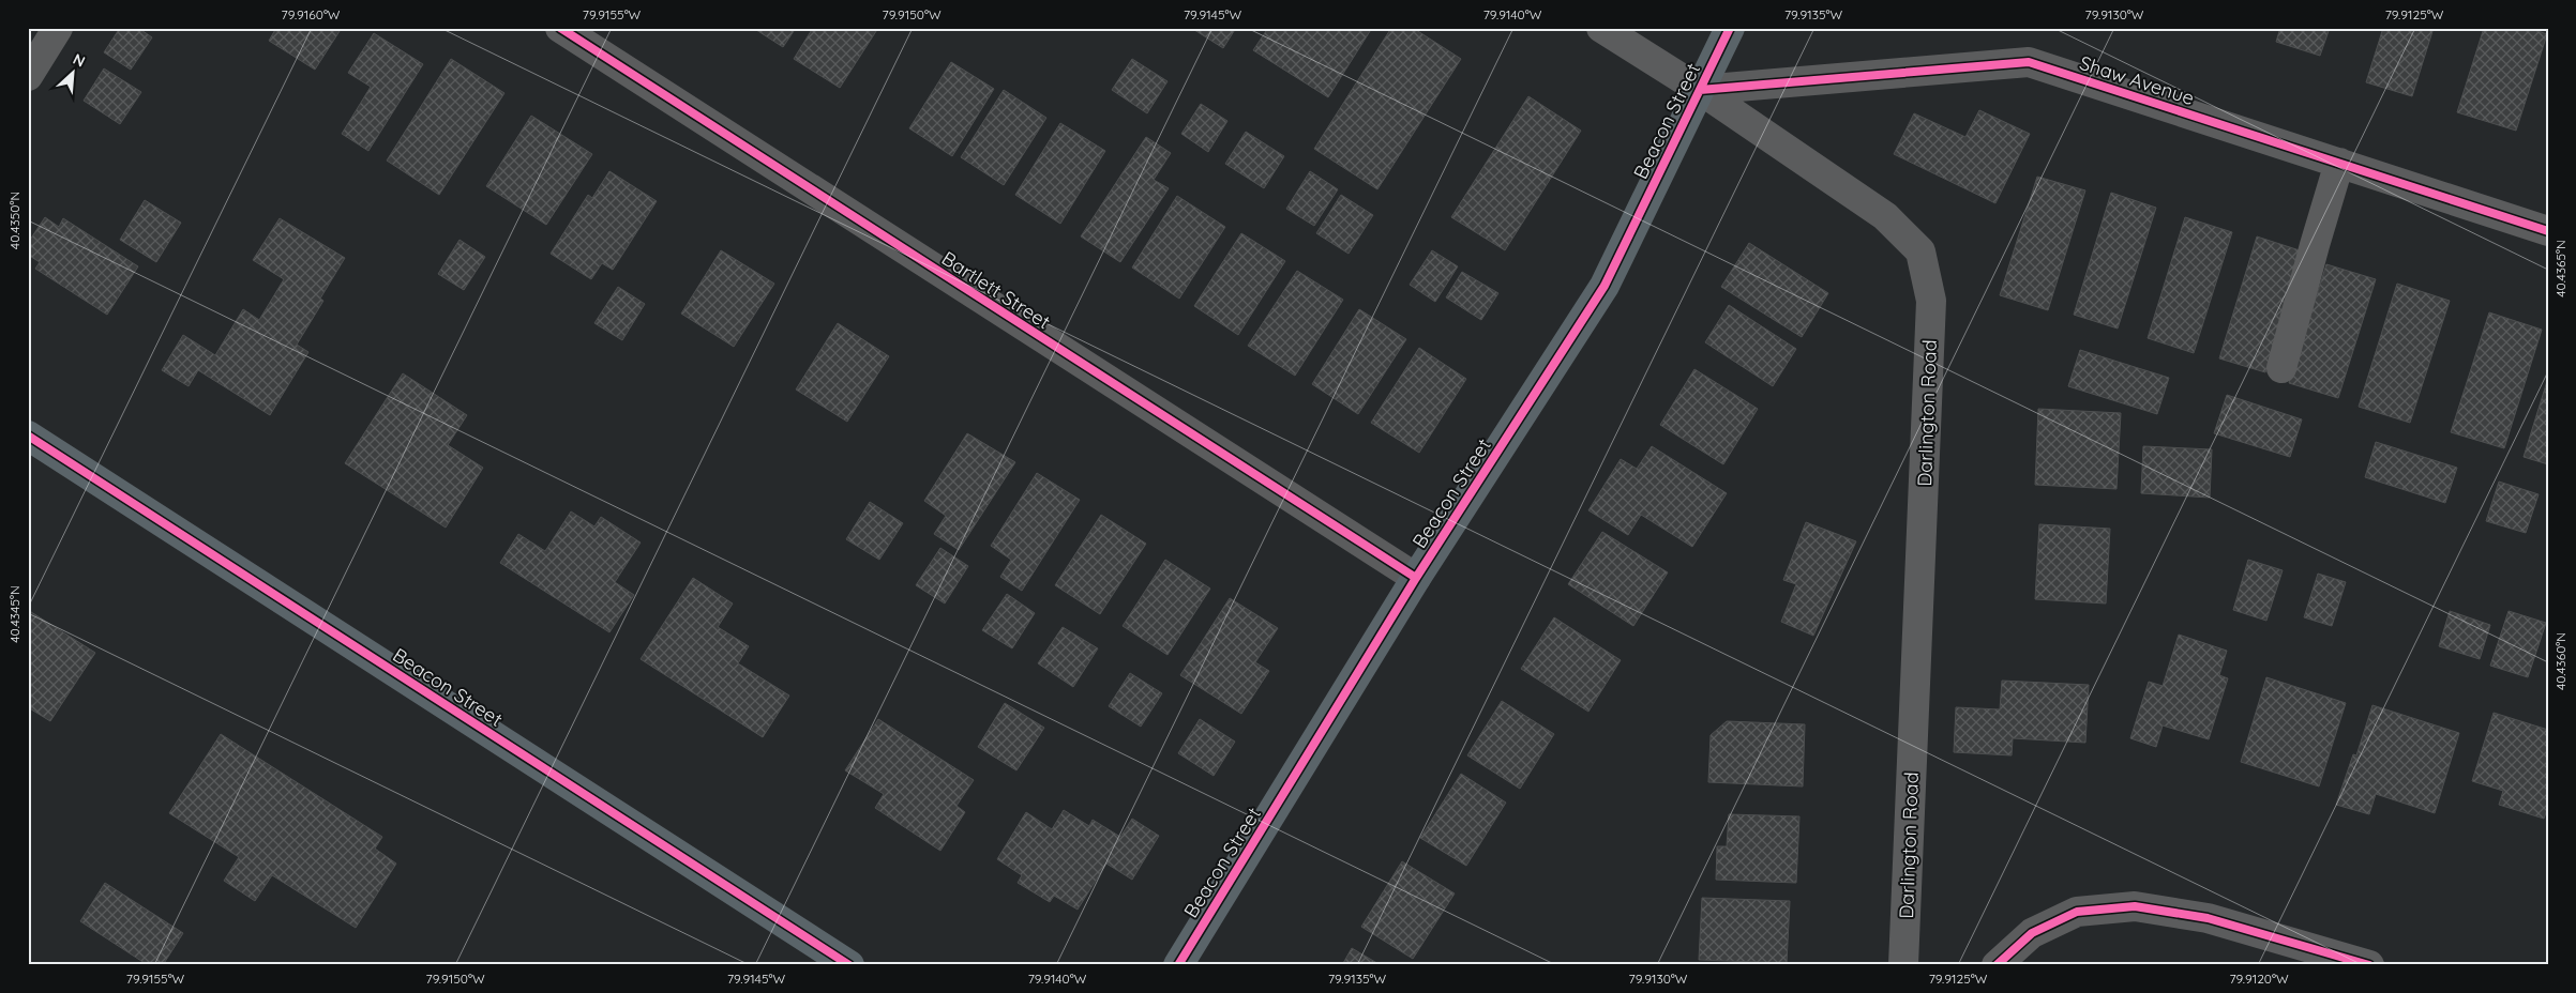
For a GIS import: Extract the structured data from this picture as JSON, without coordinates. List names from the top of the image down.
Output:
{
  "streets": {
    "main road": ["Beacon Street"],
    "street": ["Shaw Avenue", "Bartlett Street", "Darlington Road"]
  },
  "crossings": [
    ["Shaw Avenue", "Beacon Street"],
    ["Shaw Avenue", "Darlington Road"],
    ["Beacon Street", "Bartlett Street"],
    ["Beacon Street", "Darlington Road"]
  ],
  "north": "top right",
  "coordinates": [
    "79.9160°W",
    "79.9155°W",
    "79.9150°W",
    "79.9145°W",
    "79.9140°W",
    "79.9135°W",
    "79.9130°W",
    "79.9125°W",
    "40.4350°N",
    "40.4365°N",
    "40.4345°N",
    "40.4360°N",
    "79.9120°W"
  ]
}
